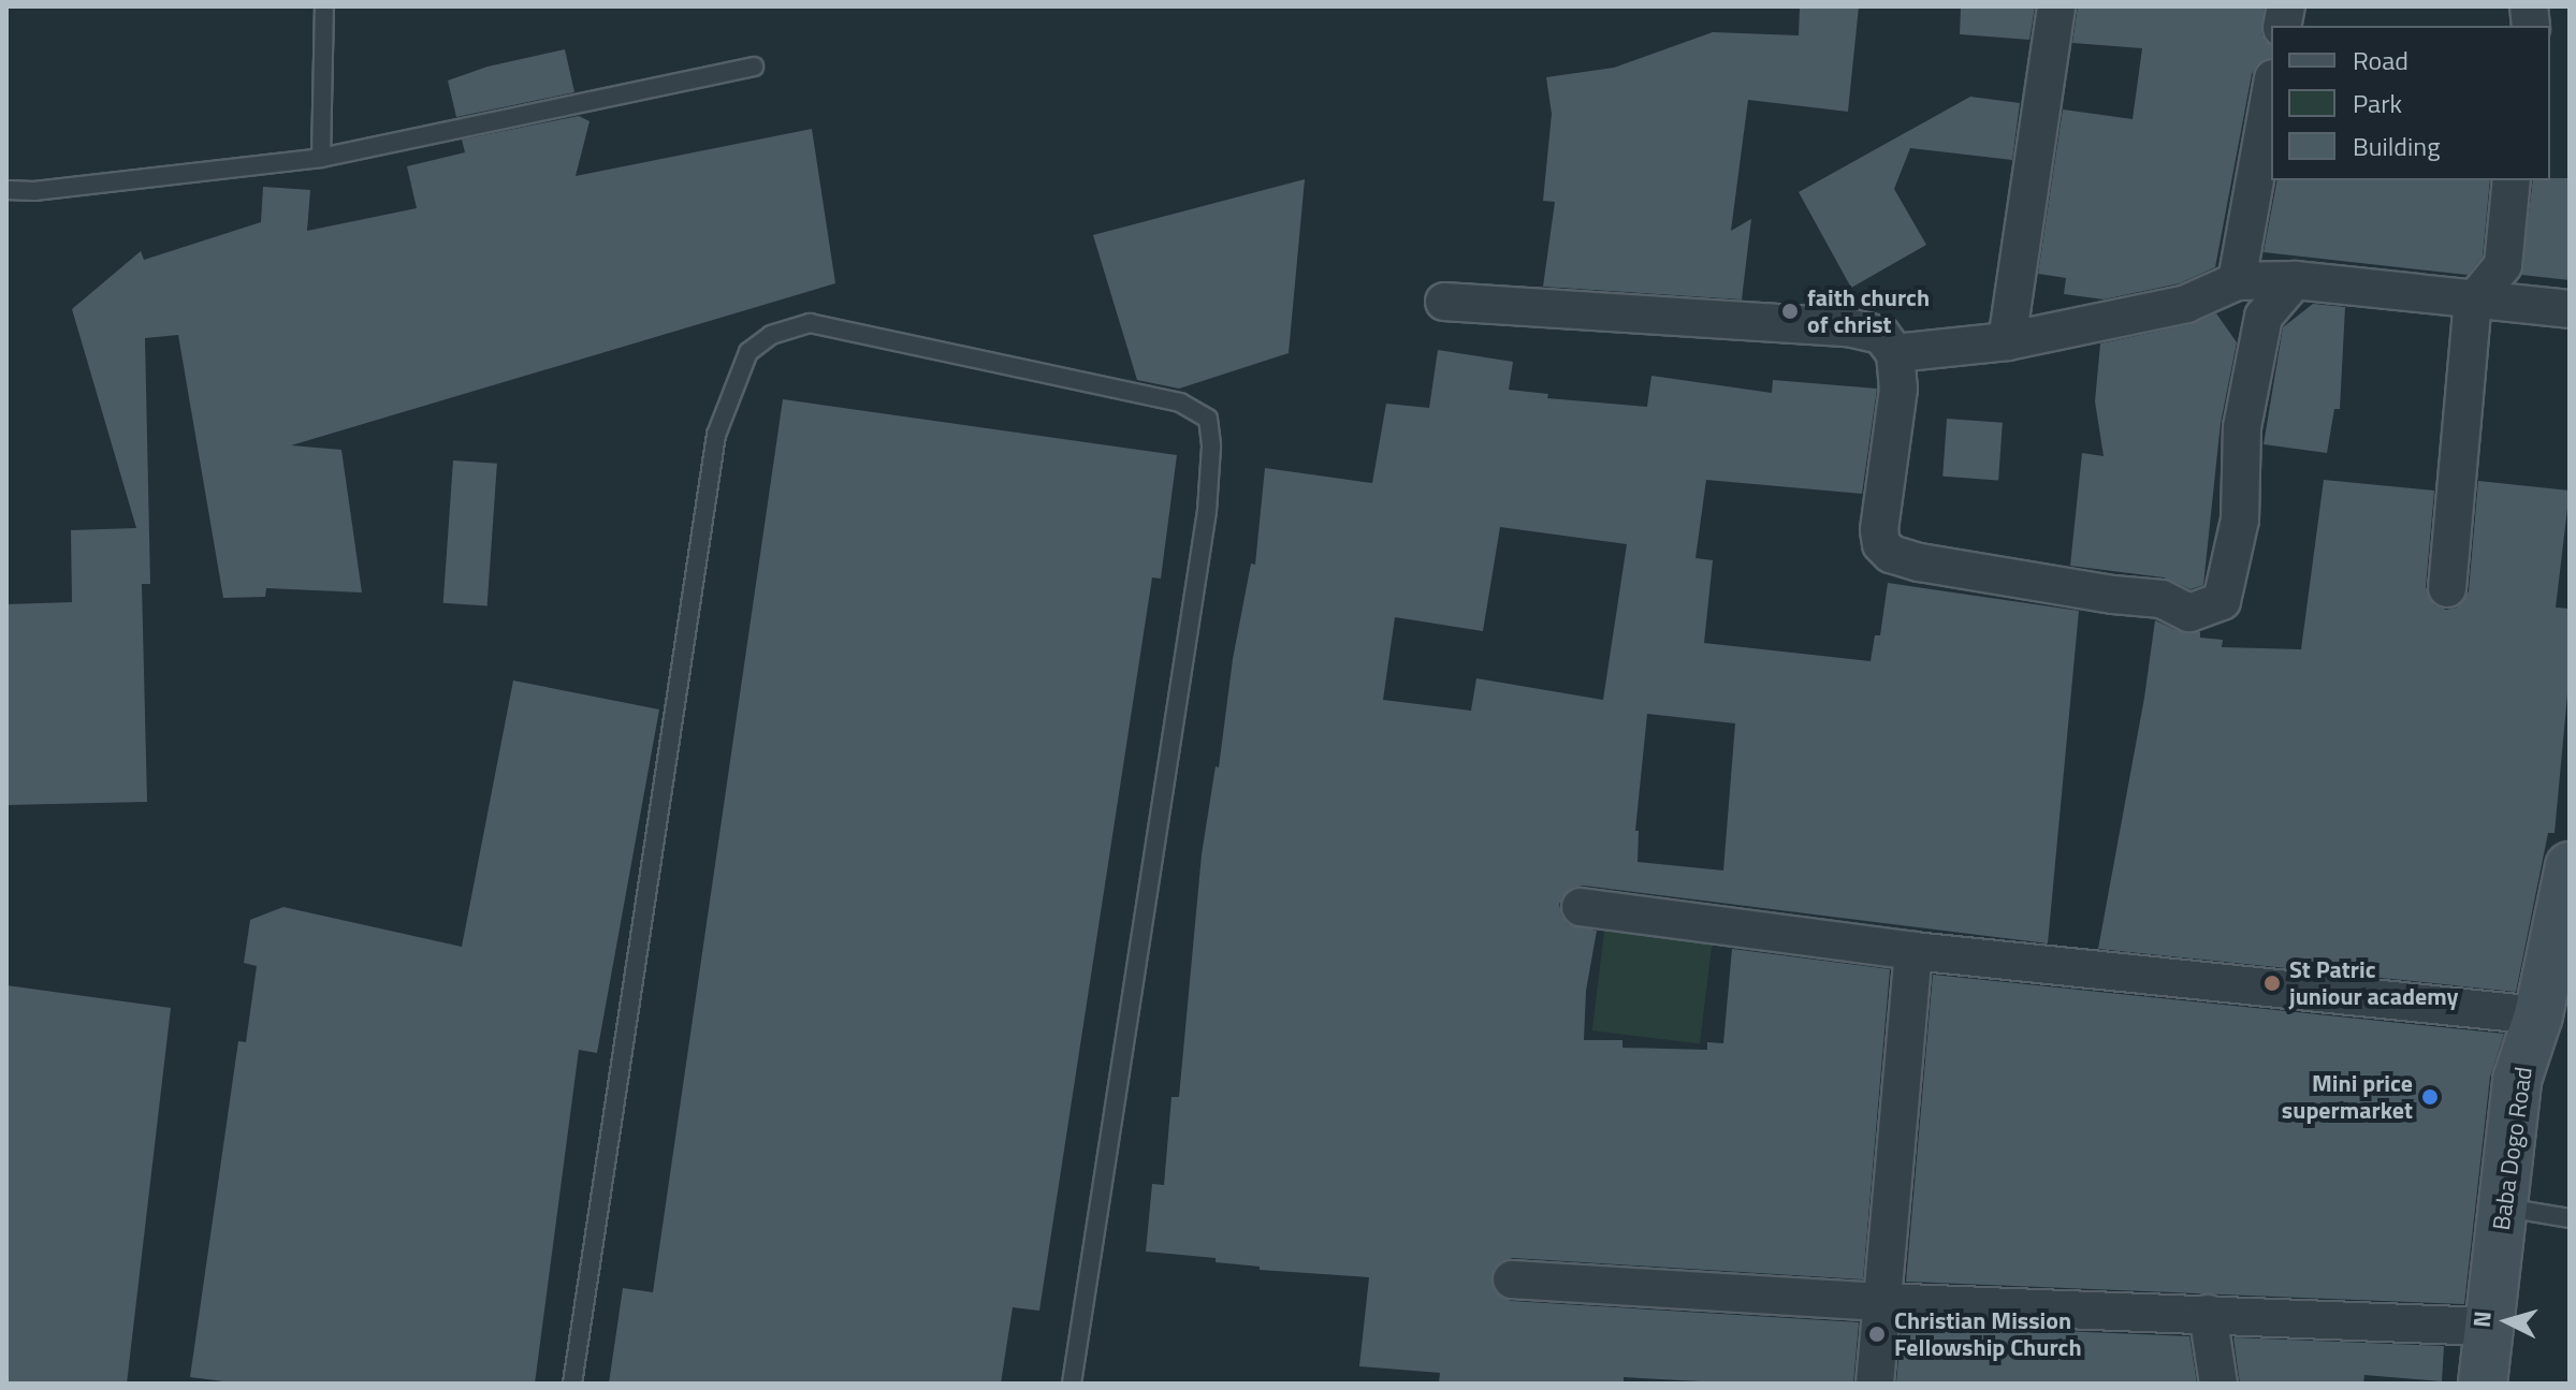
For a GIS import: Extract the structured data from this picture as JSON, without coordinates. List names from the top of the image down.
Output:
{
  "streets": {
    "street": ["Baba Dogo Road"]
  },
  "places": [
    "faith church of christ",
    "St Patric juniour academy",
    "Mini price supermarket",
    "Christian Mission Fellowship Church"
  ],
  "legend": ["Road", "Park", "Building"],
  "north": "left"
}
